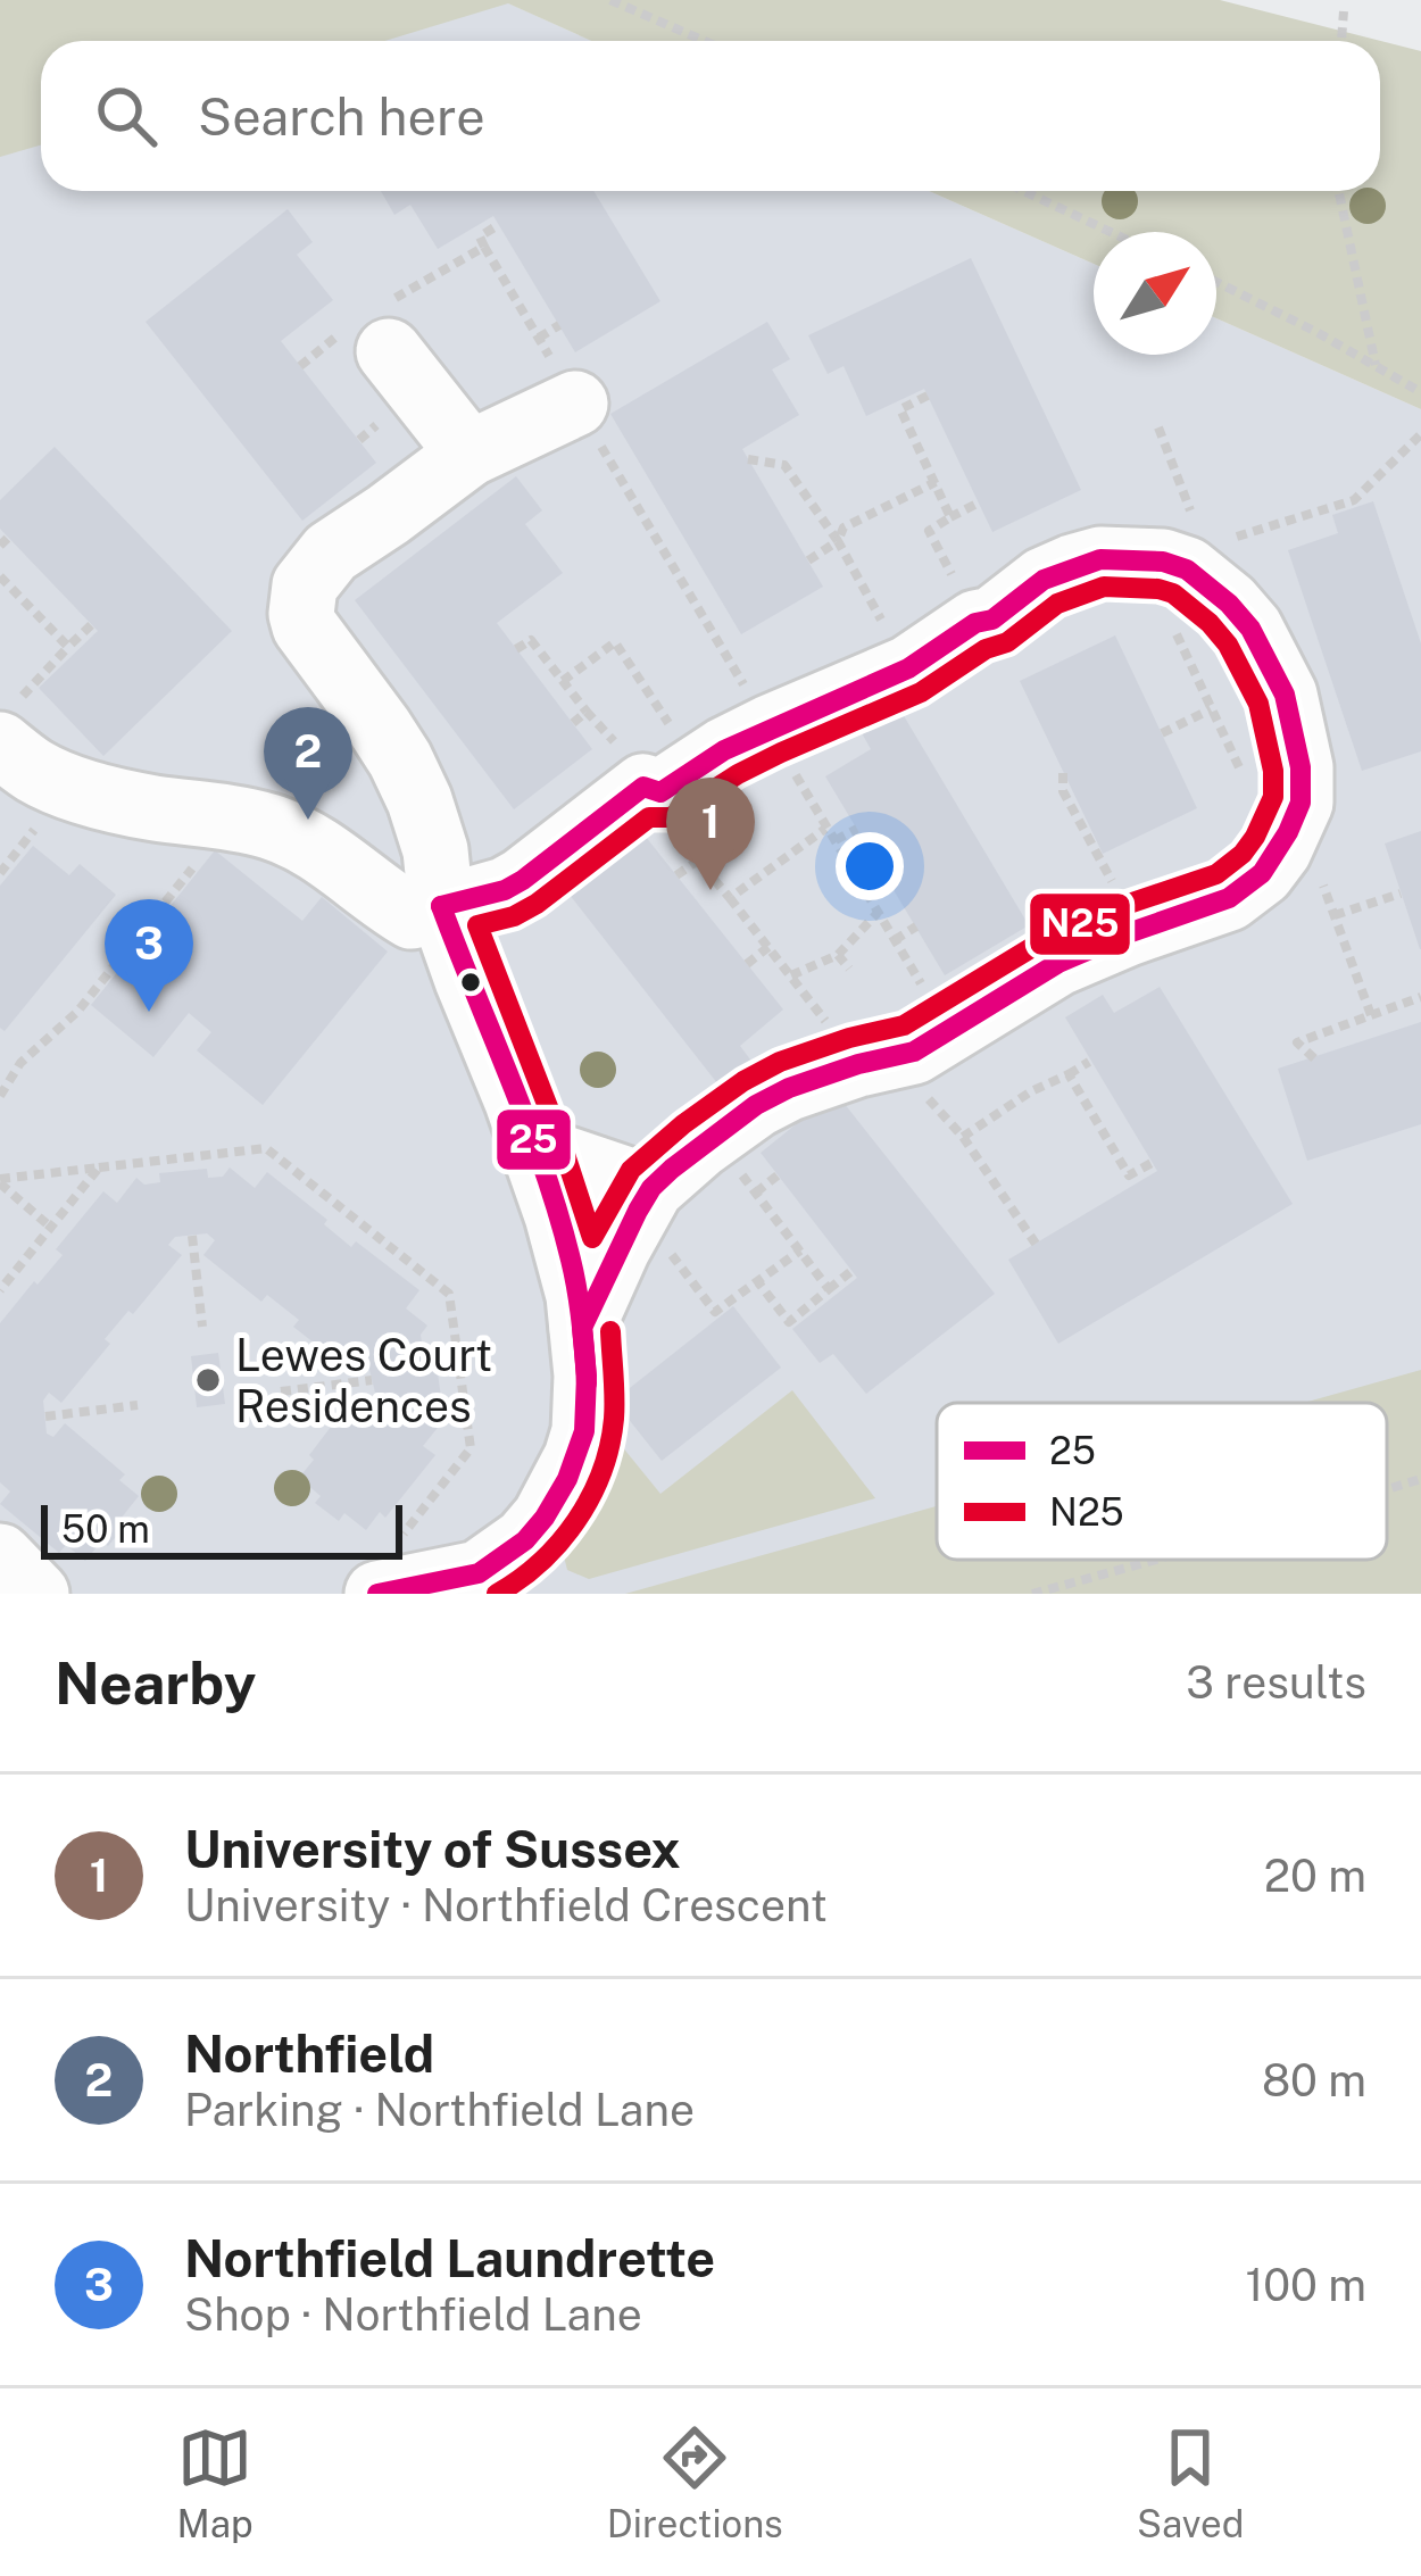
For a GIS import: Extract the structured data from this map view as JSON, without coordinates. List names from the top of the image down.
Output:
{
  "places": ["Lewes Court Residences"],
  "lines": ["transit line 25", "transit line N25"],
  "legend": ["25", "N25"],
  "scale_bar": "50 m",
  "north": "top right",
  "page": {
    "search": "Search here",
    "pins": ["2", "1", "3"],
    "scale": "50 m",
    "heading": ["Nearby", "3 results"],
    "list": [
      {
        "mark": "1",
        "name": "University of Sussex",
        "note": "University · Northfield Crescent",
        "value": "20 m"
      },
      {
        "mark": "2",
        "name": "Northfield",
        "note": "Parking · Northfield Lane",
        "value": "80 m"
      },
      {
        "mark": "3",
        "name": "Northfield Laundrette",
        "note": "Shop · Northfield Lane",
        "value": "100 m"
      }
    ],
    "nav": ["Map", "Directions", "Saved"]
  }
}
